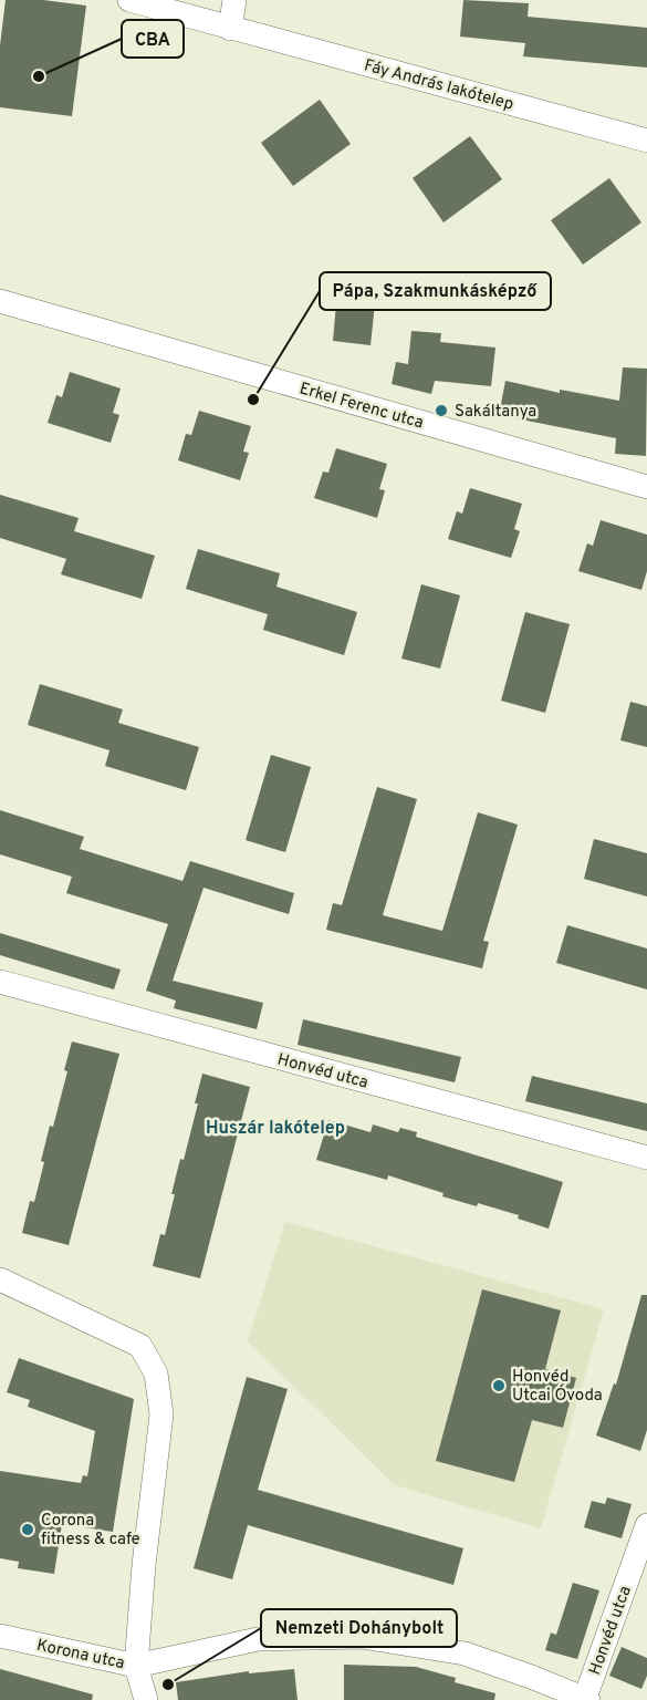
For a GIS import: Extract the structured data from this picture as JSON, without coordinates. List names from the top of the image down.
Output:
{
  "streets": {
    "street": [
      "Fáy András lakótelep",
      "Erkel Ferenc utca",
      "Honvéd utca",
      "Korona utca"
    ]
  },
  "crossings": [
    ["Honvéd utca", "Korona utca"]
  ],
  "districts": ["Huszár lakótelep"],
  "places": [
    "CBA",
    "Pápa, Szakmunkásképző",
    "Sakáltanya",
    "Honvéd Utcai Óvoda",
    "Corona fitness & cafe",
    "Nemzeti Dohánybolt"
  ]
}
